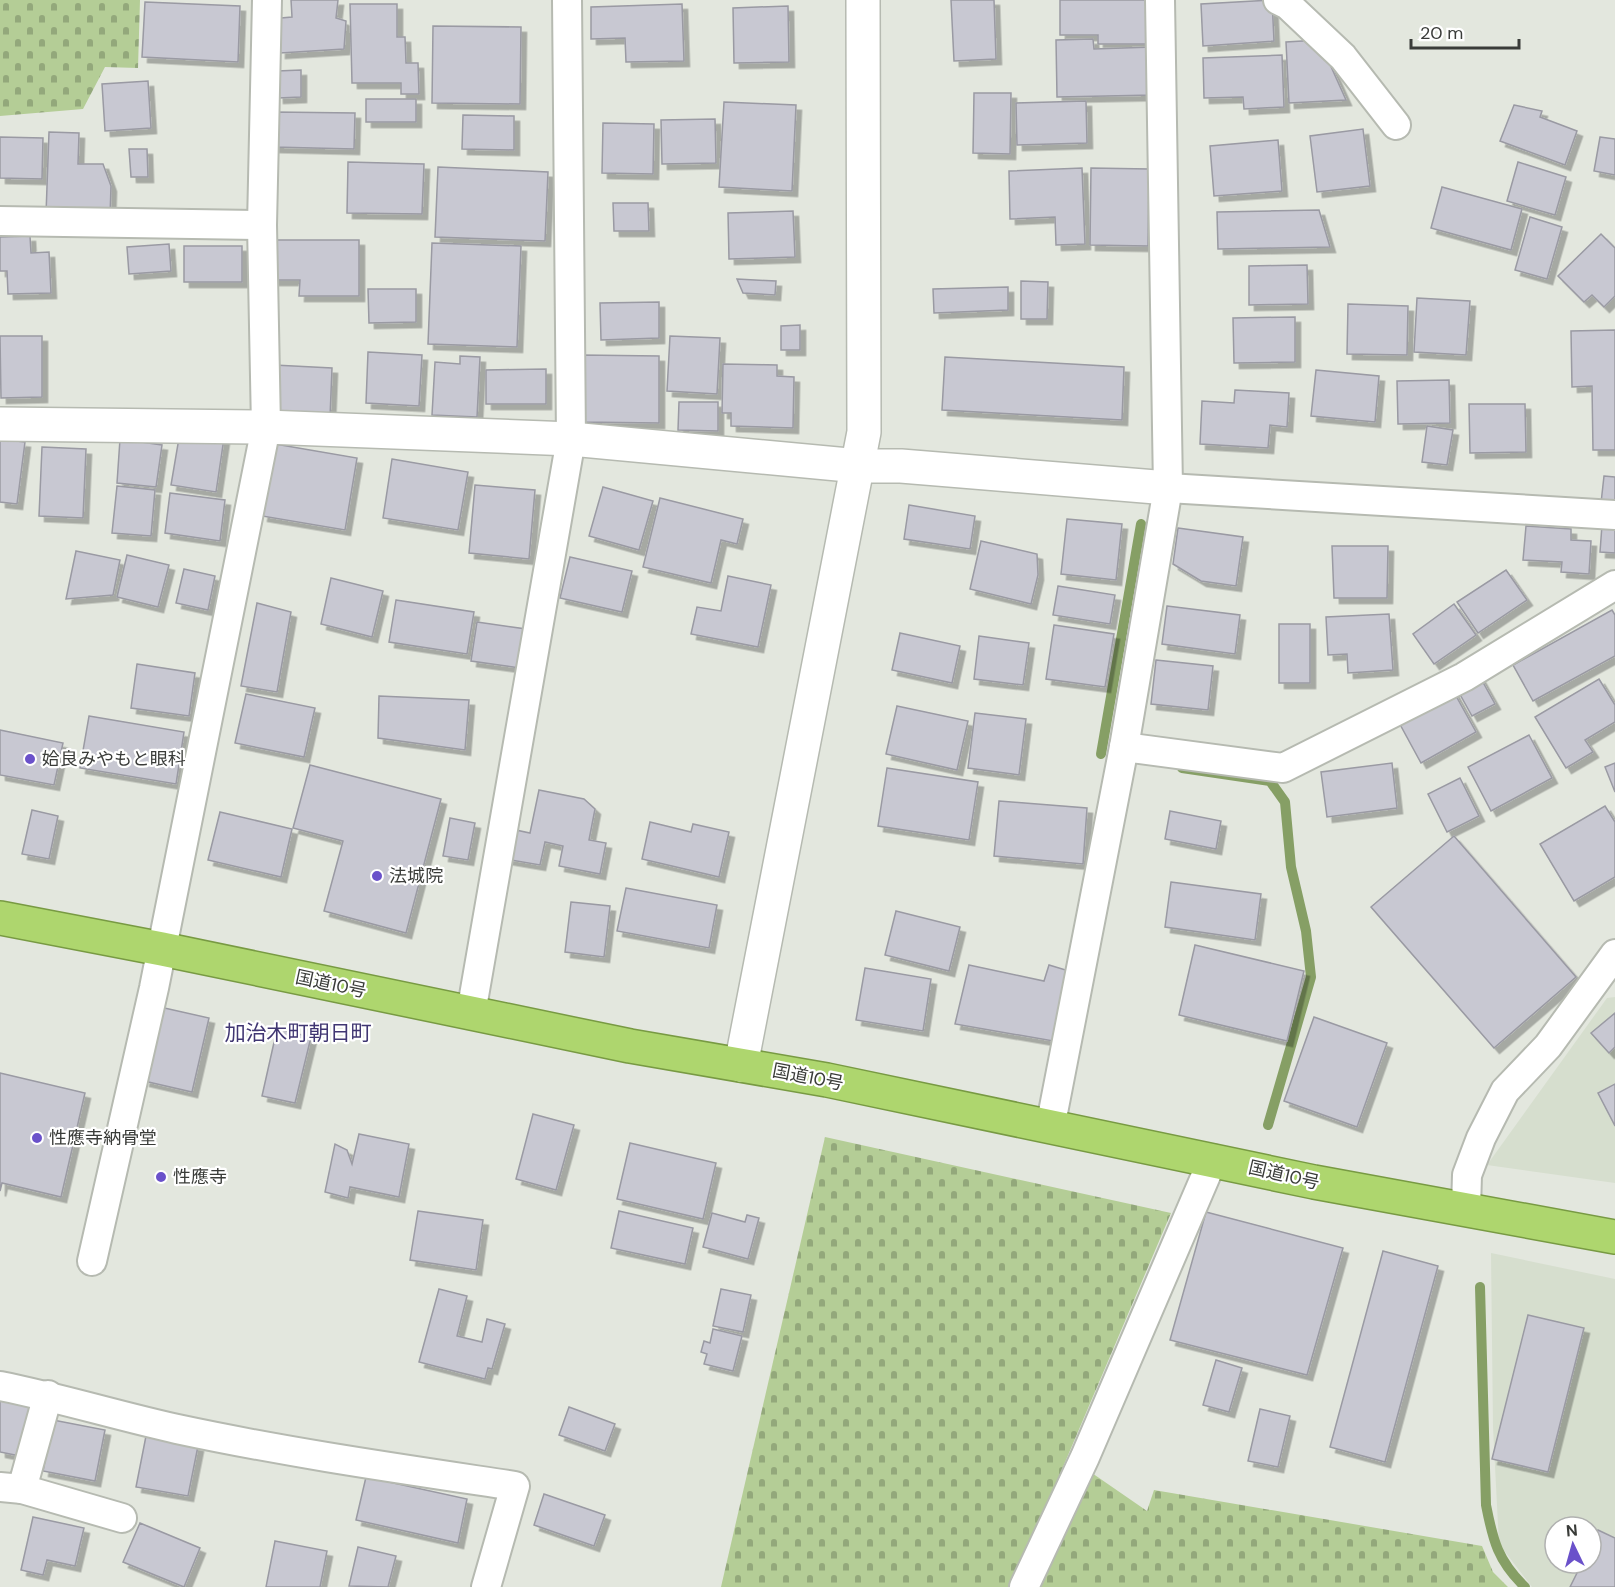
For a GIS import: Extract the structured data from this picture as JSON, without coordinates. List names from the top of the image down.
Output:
{
  "streets": {
    "highway": ["国道10号"]
  },
  "districts": ["加治木町朝日町"],
  "places": [
    "姶良みやもと眼科",
    "法城院",
    "性應寺納骨堂",
    "性應寺"
  ],
  "scale_bar": "20 m",
  "north": "top"
}
